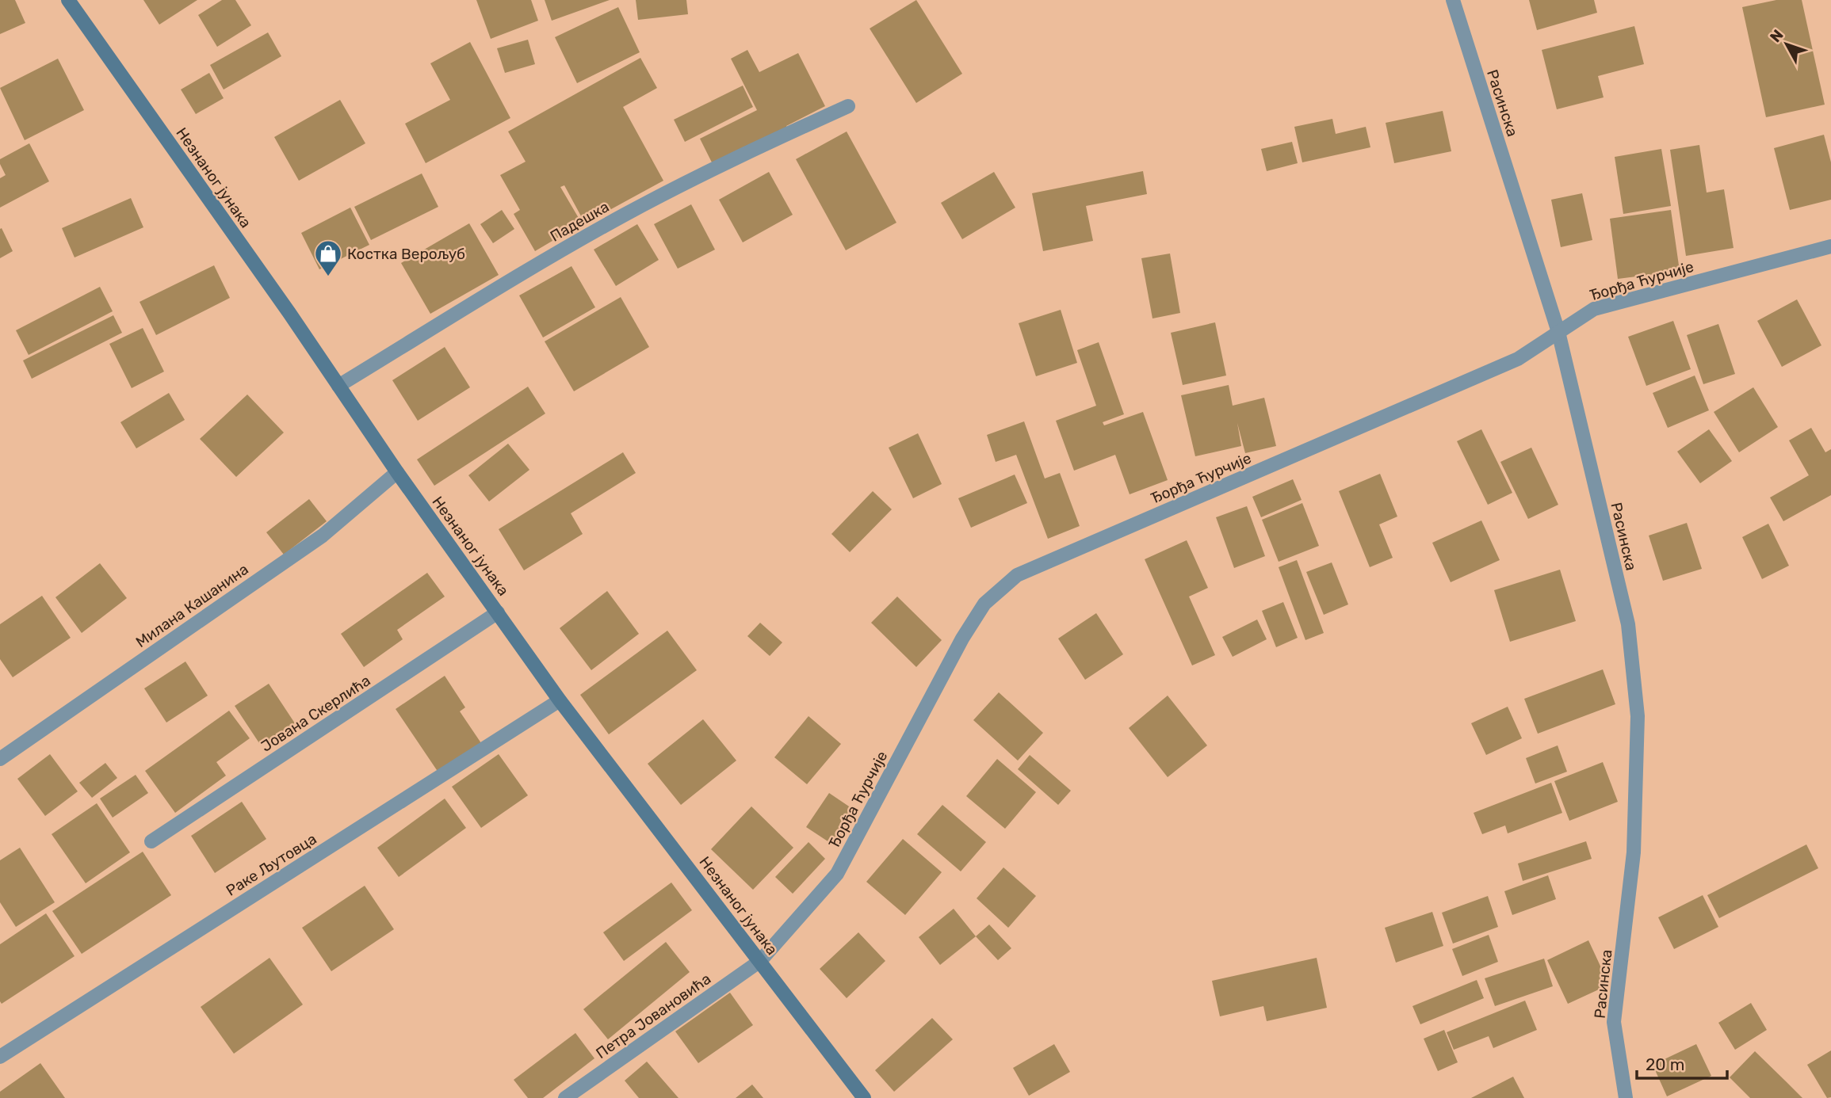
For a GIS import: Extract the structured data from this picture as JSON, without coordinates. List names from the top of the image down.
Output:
{
  "streets": {
    "street": [
      "Расинска",
      "Незнаног јунака",
      "Падешка",
      "Ђорђа Ћурчије",
      "Милана Кашанина",
      "Јована Скерлића",
      "Раке Љутовца",
      "Петра Јовановића"
    ]
  },
  "crossings": [
    ["Расинска", "Ђорђа Ћурчије"],
    ["Незнаног јунака", "Падешка"],
    ["Незнаног јунака", "Ђорђа Ћурчије"],
    ["Незнаног јунака", "Милана Кашанина"],
    ["Незнаног јунака", "Јована Скерлића"],
    ["Незнаног јунака", "Раке Љутовца"],
    ["Незнаног јунака", "Петра Јовановића"],
    ["Ђорђа Ћурчије", "Петра Јовановића"]
  ],
  "places": {
    "shop": ["Костка Верољуб"]
  },
  "scale_bar": "20 m",
  "north": "top left"
}
